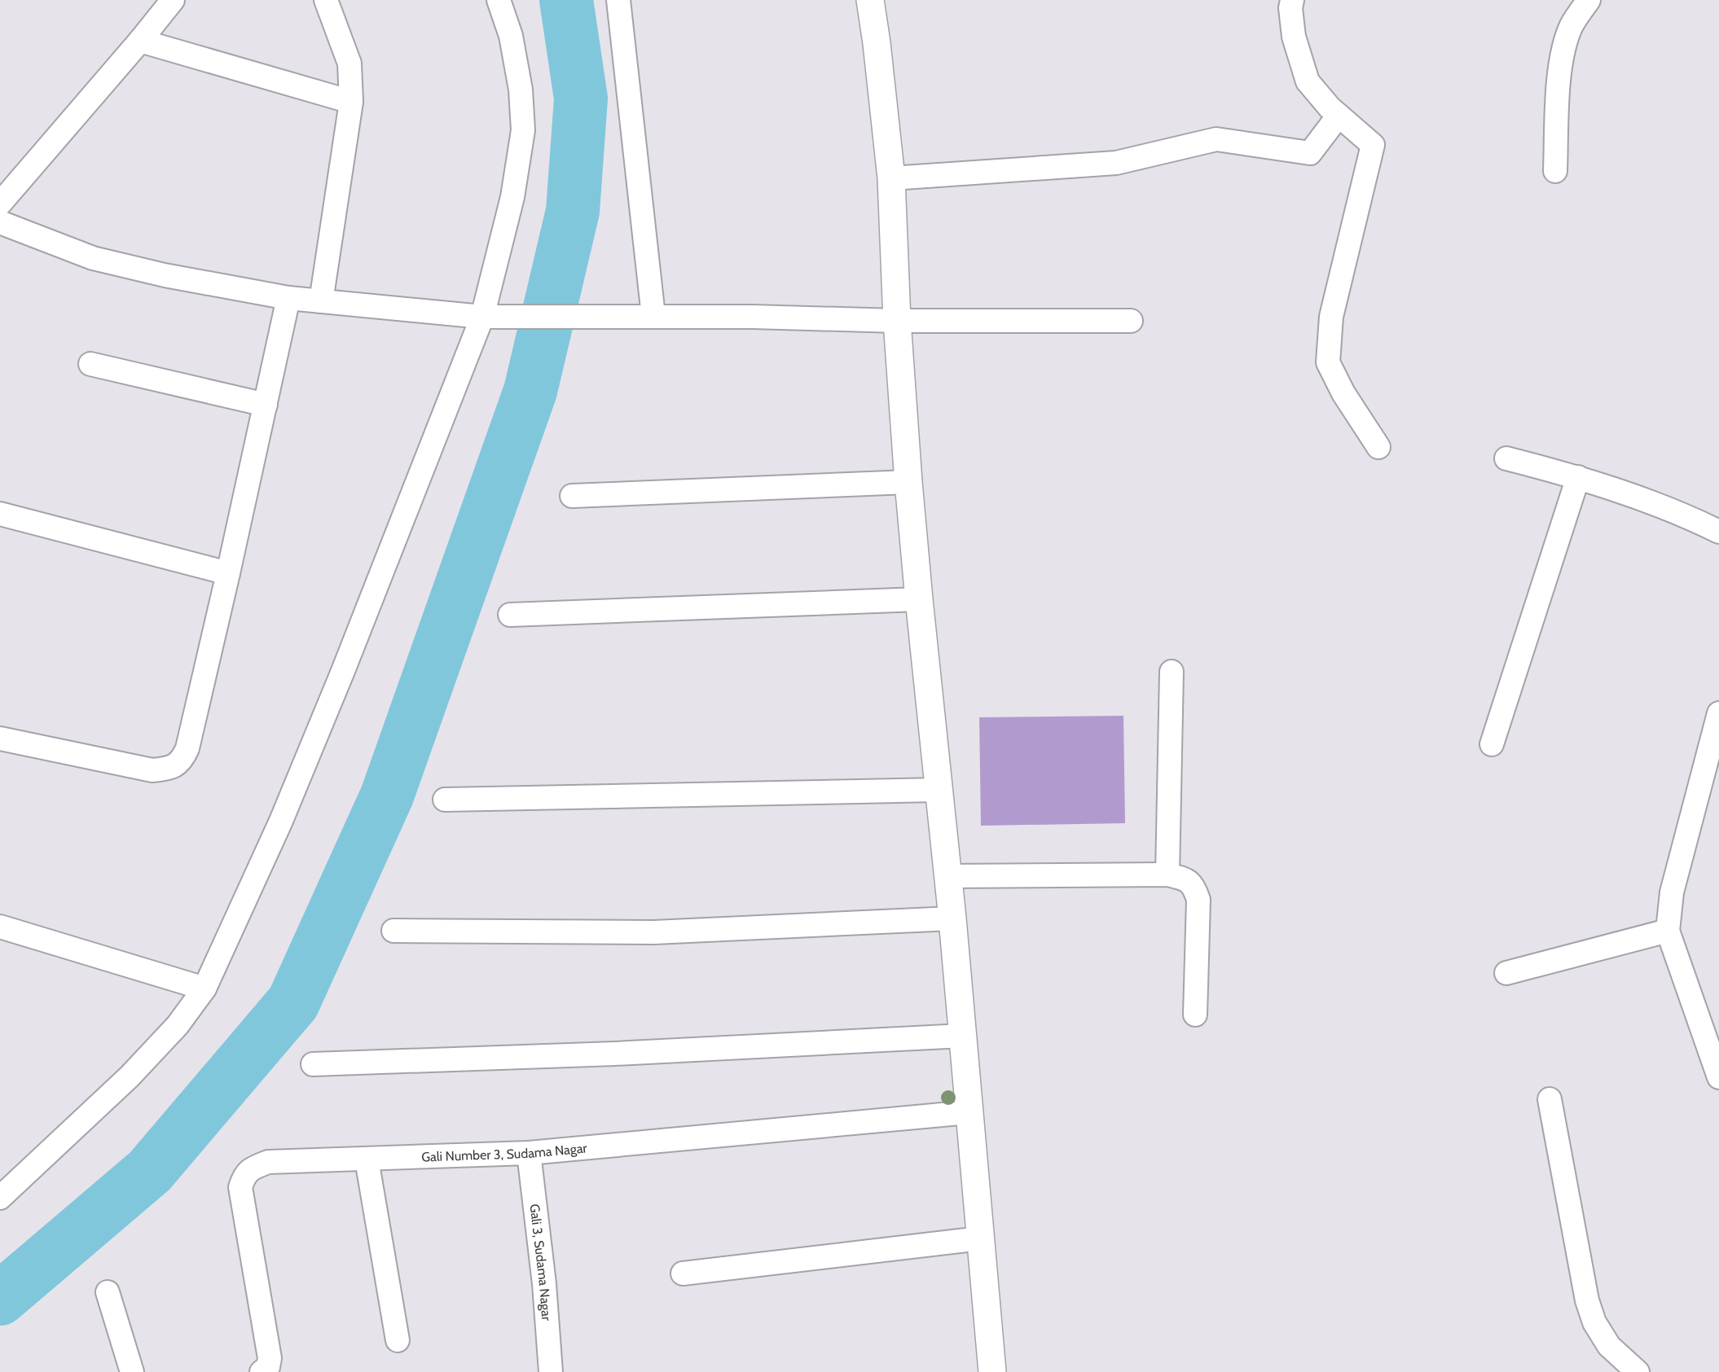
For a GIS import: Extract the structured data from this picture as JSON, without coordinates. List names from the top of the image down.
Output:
{
  "streets": {
    "street": ["Gali Number 3, Sudama Nagar", "Gali 3, Sudama Nagar"]
  },
  "crossings": [
    ["Gali Number 3, Sudama Nagar", "Gali 3, Sudama Nagar"]
  ]
}
